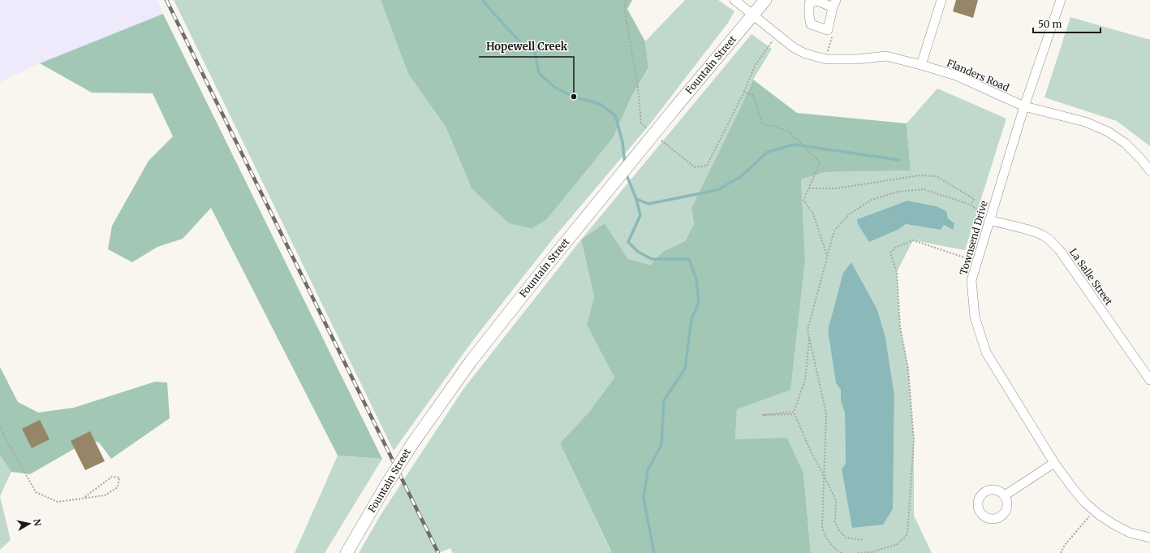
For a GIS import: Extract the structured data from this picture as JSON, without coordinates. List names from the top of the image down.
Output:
{
  "streets": {
    "main road": ["Fountain Street"],
    "street": ["Flanders Road", "Townsend Drive", "La Salle Street"]
  },
  "crossings": [
    ["Fountain Street", "Flanders Road"],
    ["Flanders Road", "Townsend Drive"],
    ["Townsend Drive", "La Salle Street"]
  ],
  "places": ["Hopewell Creek"],
  "scale_bar": "50 m",
  "north": "right"
}
